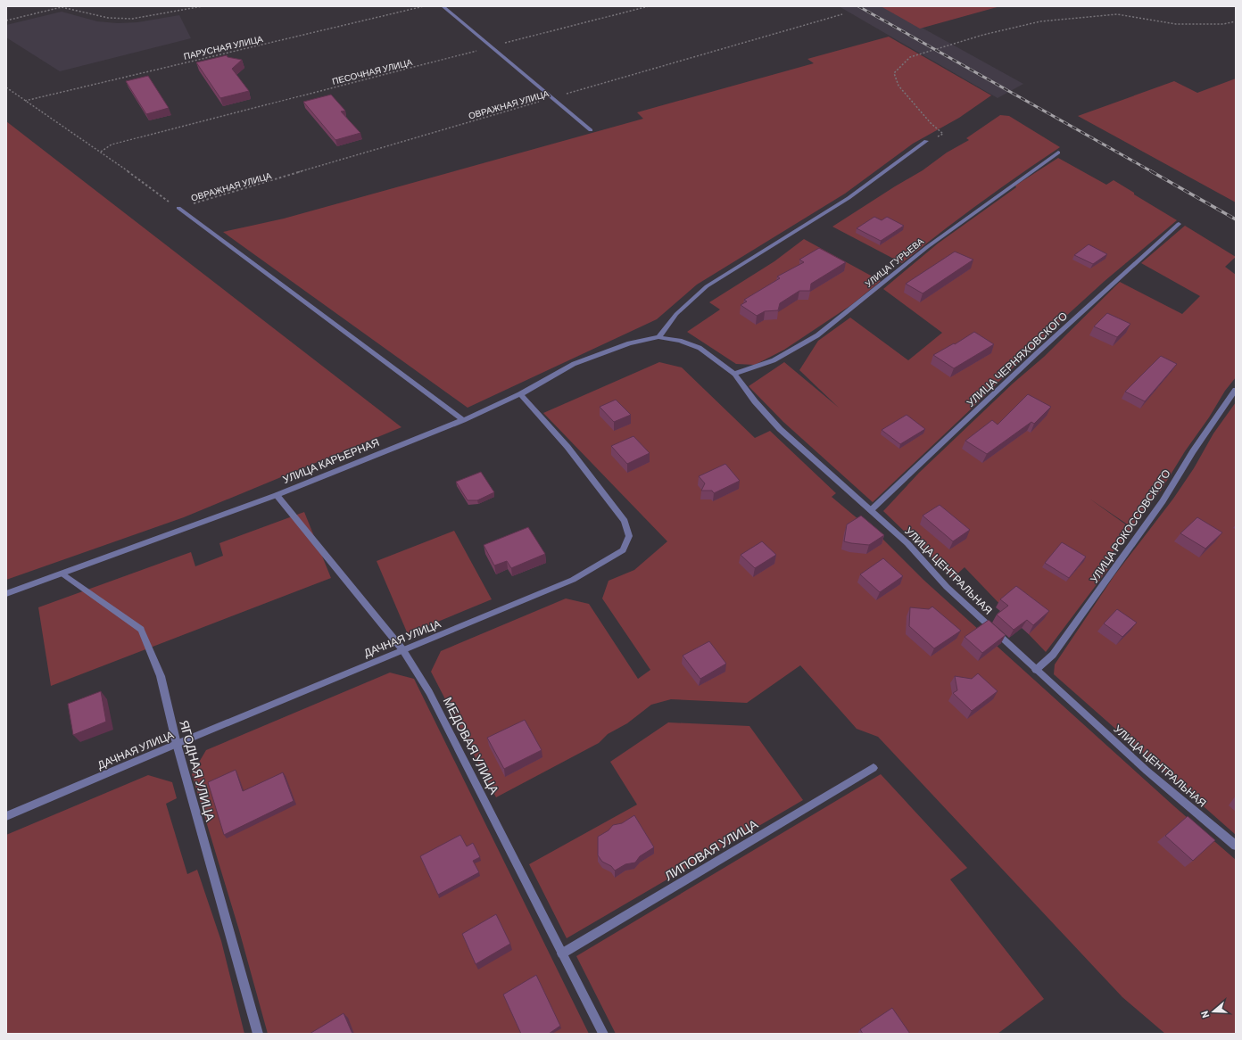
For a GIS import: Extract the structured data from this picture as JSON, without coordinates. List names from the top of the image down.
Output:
{
  "streets": {
    "street": [
      "УЛИЦА ГУРЬЕВА",
      "УЛИЦА ЧЕРНЯХОВСКОГО",
      "УЛИЦА КАРЬЕРНАЯ",
      "УЛИЦА РОКОССОВСКОГО",
      "УЛИЦА ЦЕНТРАЛЬНАЯ",
      "ДАЧНАЯ УЛИЦА",
      "МЕДОВАЯ УЛИЦА",
      "ЯГОДНАЯ УЛИЦА",
      "ЛИПОВАЯ УЛИЦА"
    ],
    "path": ["ПАРУСНАЯ УЛИЦА", "ПЕСОЧНАЯ УЛИЦА", "ОВРАЖНАЯ УЛИЦА"]
  },
  "crossings": [
    ["УЛИЦА ГУРЬЕВА", "УЛИЦА ЦЕНТРАЛЬНАЯ"],
    ["УЛИЦА ЧЕРНЯХОВСКОГО", "УЛИЦА ЦЕНТРАЛЬНАЯ"],
    ["УЛИЦА КАРЬЕРНАЯ", "УЛИЦА ЦЕНТРАЛЬНАЯ"],
    ["УЛИЦА КАРЬЕРНАЯ", "ДАЧНАЯ УЛИЦА"],
    ["УЛИЦА КАРЬЕРНАЯ", "МЕДОВАЯ УЛИЦА"],
    ["УЛИЦА КАРЬЕРНАЯ", "ЯГОДНАЯ УЛИЦА"],
    ["УЛИЦА РОКОССОВСКОГО", "УЛИЦА ЦЕНТРАЛЬНАЯ"],
    ["ДАЧНАЯ УЛИЦА", "МЕДОВАЯ УЛИЦА"],
    ["ДАЧНАЯ УЛИЦА", "ЯГОДНАЯ УЛИЦА"],
    ["МЕДОВАЯ УЛИЦА", "ЛИПОВАЯ УЛИЦА"]
  ],
  "north": "left"
}
